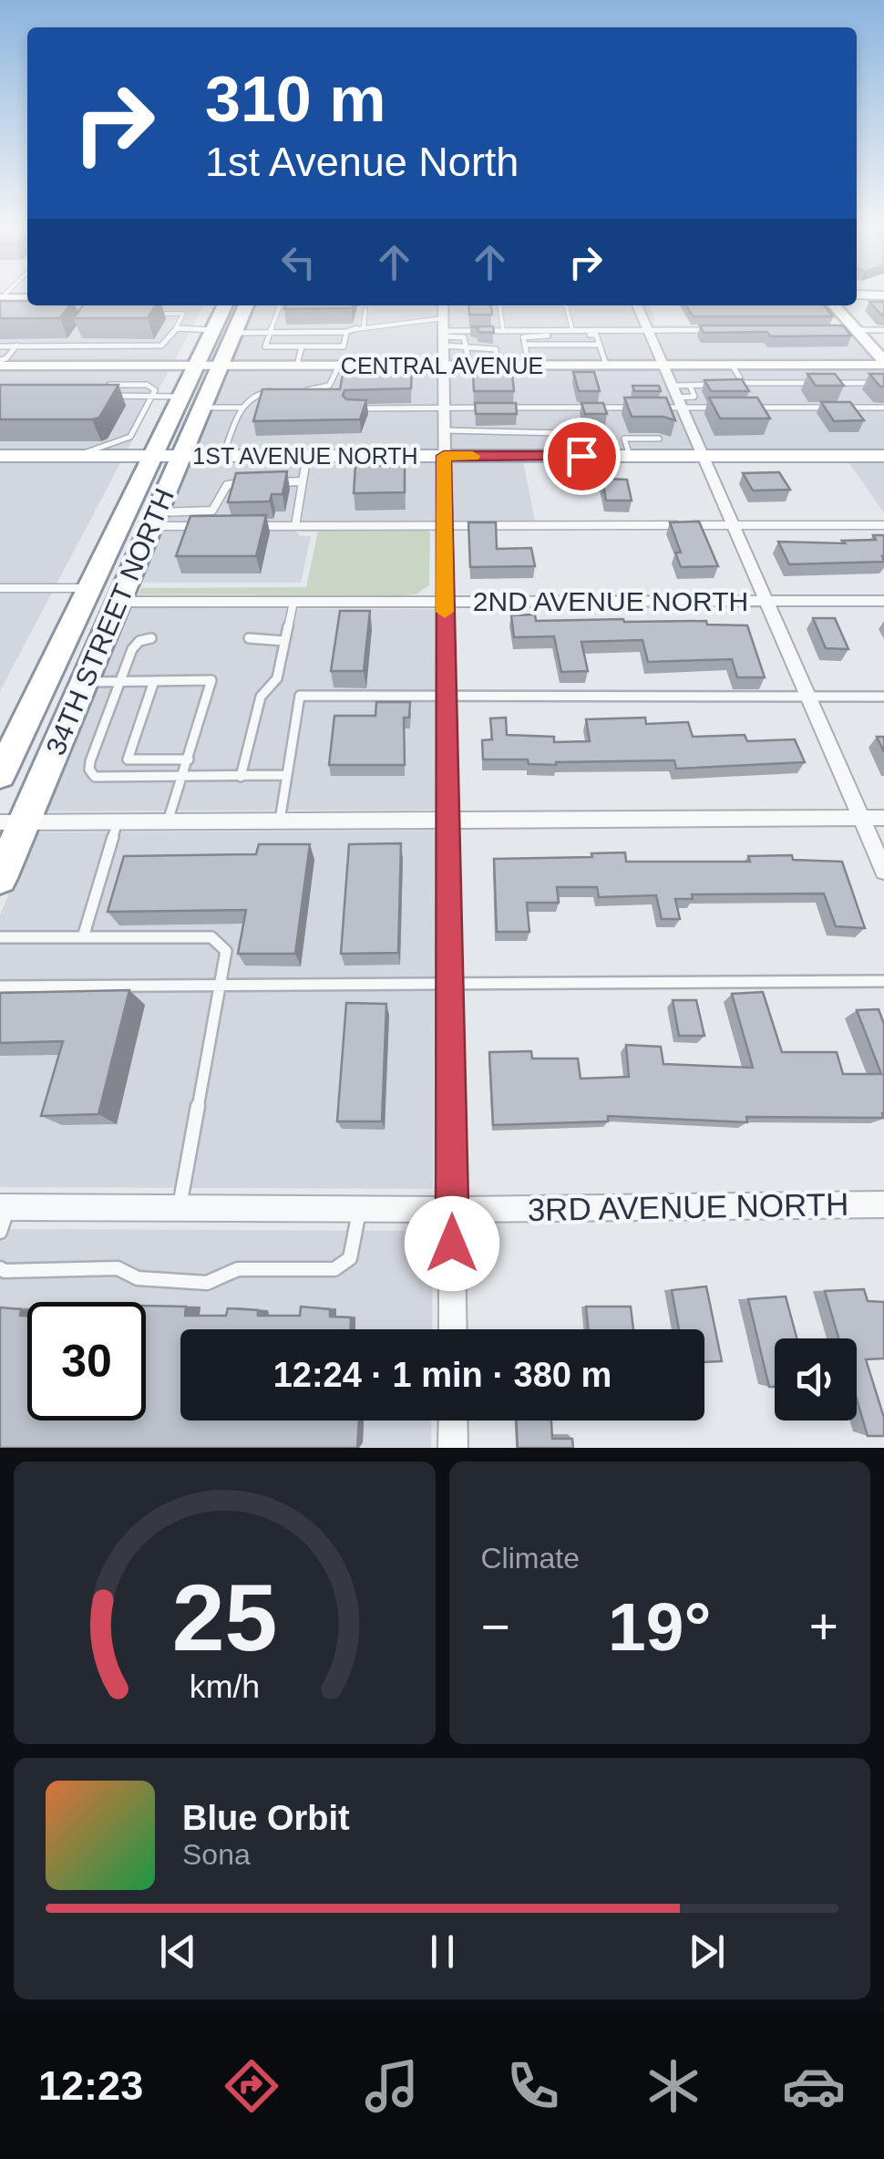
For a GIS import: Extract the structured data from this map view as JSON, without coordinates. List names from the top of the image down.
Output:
{
  "streets": {
    "highway": ["34TH STREET NORTH"],
    "main road": ["CENTRAL AVENUE", "1ST AVENUE NORTH"],
    "street": ["2ND AVENUE NORTH", "3RD AVENUE NORTH"]
  },
  "crossings": [
    ["CENTRAL AVENUE", "34TH STREET NORTH"],
    ["1ST AVENUE NORTH", "34TH STREET NORTH"],
    ["2ND AVENUE NORTH", "34TH STREET NORTH"]
  ],
  "page": {
    "turn": ["310 m", "1st Avenue North"],
    "limit": "30",
    "trip": "12:24 · 1 min · 380 m",
    "tile": "Climate",
    "heat": ["−", "19°", "+"],
    "song": ["Blue Orbit", "Sona"],
    "tabs": "12:23",
    "gauge": ["25", "km/h"]
  }
}
